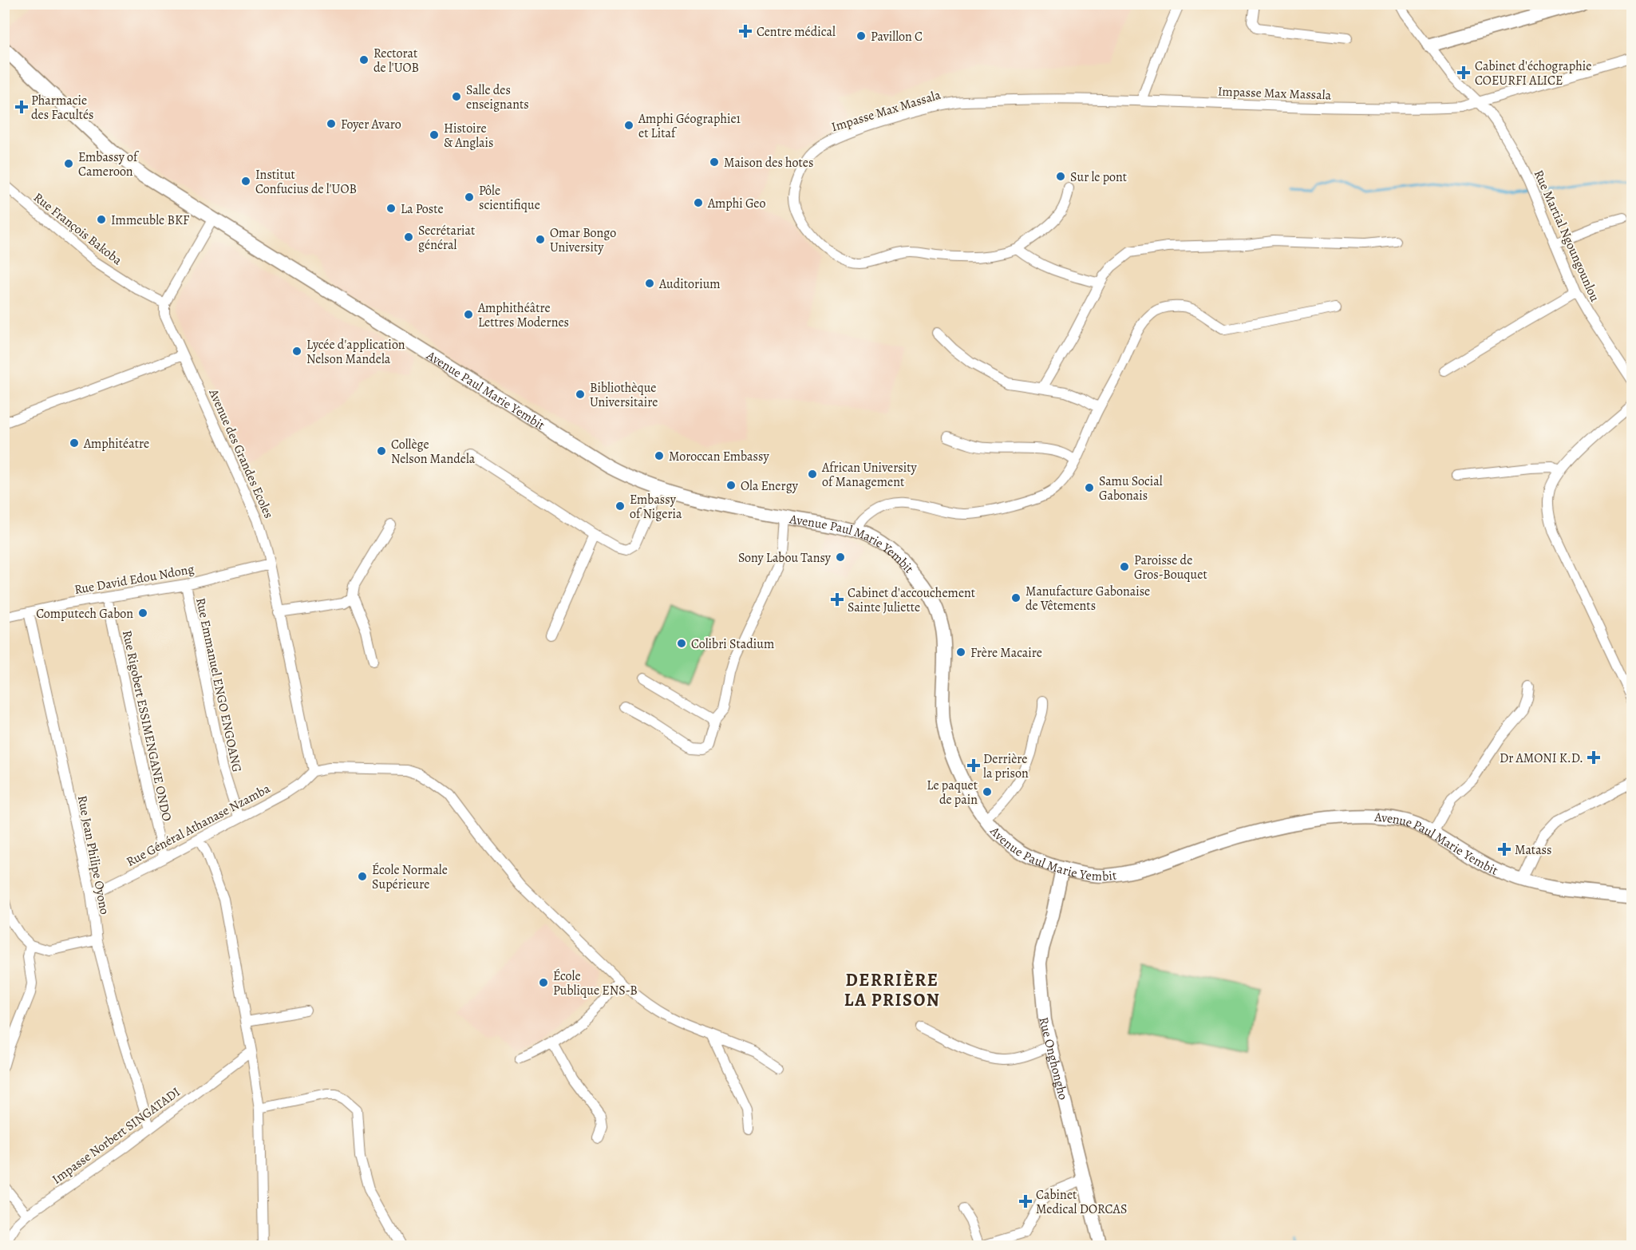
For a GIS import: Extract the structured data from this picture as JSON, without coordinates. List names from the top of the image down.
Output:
{
  "streets": {
    "main road": ["Avenue Paul Marie Yembit", "Rue Onghongho"],
    "street": [
      "Impasse Max Massala",
      "Rue François Bakoba",
      "Rue Martial Ngoungounlou",
      "Avenue des Grandes Ecoles",
      "Rue David Edou Ndong",
      "Rue Emmanuel ENGO ENGOANG",
      "Rue Rigobert ESSIMENGANE ONDO",
      "Rue Général Athanase Nzamba",
      "Rue Jean Philipe Oyono",
      "Impasse Norbert SINGATADI"
    ]
  },
  "crossings": [
    ["Impasse Max Massala", "Rue Martial Ngoungounlou"],
    ["Rue François Bakoba", "Avenue des Grandes Ecoles"],
    ["Avenue Paul Marie Yembit", "Rue Onghongho"],
    ["Avenue des Grandes Ecoles", "Rue David Edou Ndong"],
    ["Avenue des Grandes Ecoles", "Rue Général Athanase Nzamba"],
    ["Rue David Edou Ndong", "Rue Emmanuel ENGO ENGOANG"],
    ["Rue David Edou Ndong", "Rue Rigobert ESSIMENGANE ONDO"],
    ["Rue David Edou Ndong", "Rue Jean Philipe Oyono"],
    ["Rue Emmanuel ENGO ENGOANG", "Rue Général Athanase Nzamba"],
    ["Rue Rigobert ESSIMENGANE ONDO", "Rue Général Athanase Nzamba"],
    ["Rue Général Athanase Nzamba", "Rue Jean Philipe Oyono"],
    ["Rue Jean Philipe Oyono", "Impasse Norbert SINGATADI"]
  ],
  "districts": ["DERRIÈRE LA PRISON"],
  "places": {
    "health": [
      "Centre médical",
      "Cabinet d'échographie COEURFI ALICE",
      "Pharmacie des Facultés",
      "Cabinet d'accouchement Sainte Juliette",
      "Dr AMONI K.D.",
      "Derrière la prison",
      "Matass",
      "Cabinet Medical DORCAS"
    ],
    "other": [
      "Pavillon C",
      "Rectorat de l'UOB",
      "Salle des enseignants",
      "Foyer Avaro",
      "Amphi Géographie1 et Litaf",
      "Histoire & Anglais",
      "Maison des hotes",
      "Embassy of Cameroon",
      "Sur le pont",
      "Institut Confucius de l'UOB",
      "Pôle scientifique",
      "Amphi Geo",
      "La Poste",
      "Immeuble BKF",
      "Secrétariat général",
      "Omar Bongo University",
      "Auditorium",
      "Amphithéâtre Lettres Modernes",
      "Lycée d'application Nelson Mandela",
      "Bibliothèque Universitaire",
      "Amphitéatre",
      "Collège Nelson Mandela",
      "Moroccan Embassy",
      "African University of Management",
      "Ola Energy",
      "Samu Social Gabonais",
      "Embassy of Nigeria",
      "Sony Labou Tansy",
      "Paroisse de Gros-Bouquet",
      "Manufacture Gabonaise de Vêtements",
      "Computech Gabon",
      "Colibri Stadium",
      "Frère Macaire",
      "Le paquet de pain",
      "École Normale Supérieure",
      "École Publique ENS-B"
    ]
  }
}
